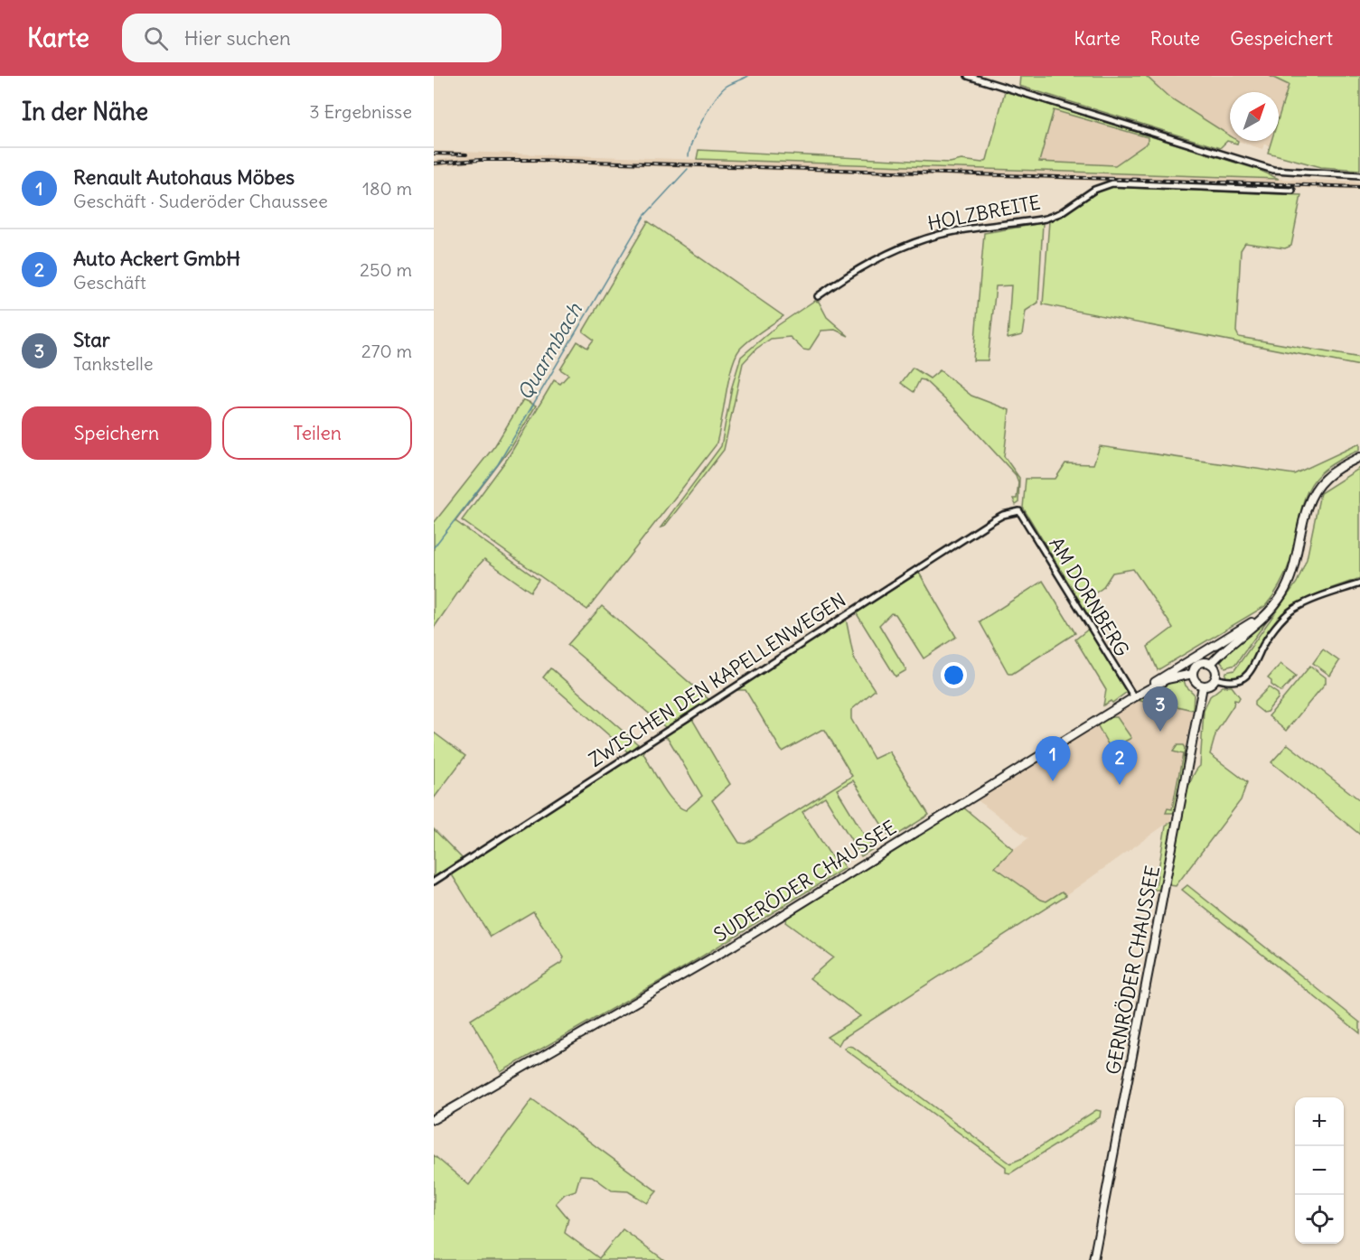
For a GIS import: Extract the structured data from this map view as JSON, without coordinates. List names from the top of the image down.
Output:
{
  "streets": {
    "street": [
      "HOLZBREITE",
      "AM DORNBERG",
      "ZWISCHEN DEN KAPELLENWEGEN",
      "SUDERÖDER CHAUSSEE",
      "GERNRÖDER CHAUSSEE"
    ]
  },
  "crossings": [
    ["AM DORNBERG", "ZWISCHEN DEN KAPELLENWEGEN"],
    ["AM DORNBERG", "SUDERÖDER CHAUSSEE"],
    ["SUDERÖDER CHAUSSEE", "GERNRÖDER CHAUSSEE"]
  ],
  "water": ["Quarmbach"],
  "north": "top right",
  "page": {
    "header": "Karte",
    "search": "Hier suchen",
    "nav": ["Karte", "Route", "Gespeichert"],
    "heading": ["In der Nähe", "3 Ergebnisse"],
    "list": [
      {
        "mark": "1",
        "name": "Renault Autohaus Möbes",
        "note": "Geschäft · Suderöder Chaussee",
        "value": "180 m"
      },
      {
        "mark": "2",
        "name": "Auto Ackert GmbH",
        "note": "Geschäft",
        "value": "250 m"
      },
      {
        "mark": "3",
        "name": "Star",
        "note": "Tankstelle",
        "value": "270 m"
      }
    ],
    "buttons": ["Speichern", "Teilen"],
    "pins": ["3", "1", "2"],
    "map_buttons": ["+", "−"]
  }
}
